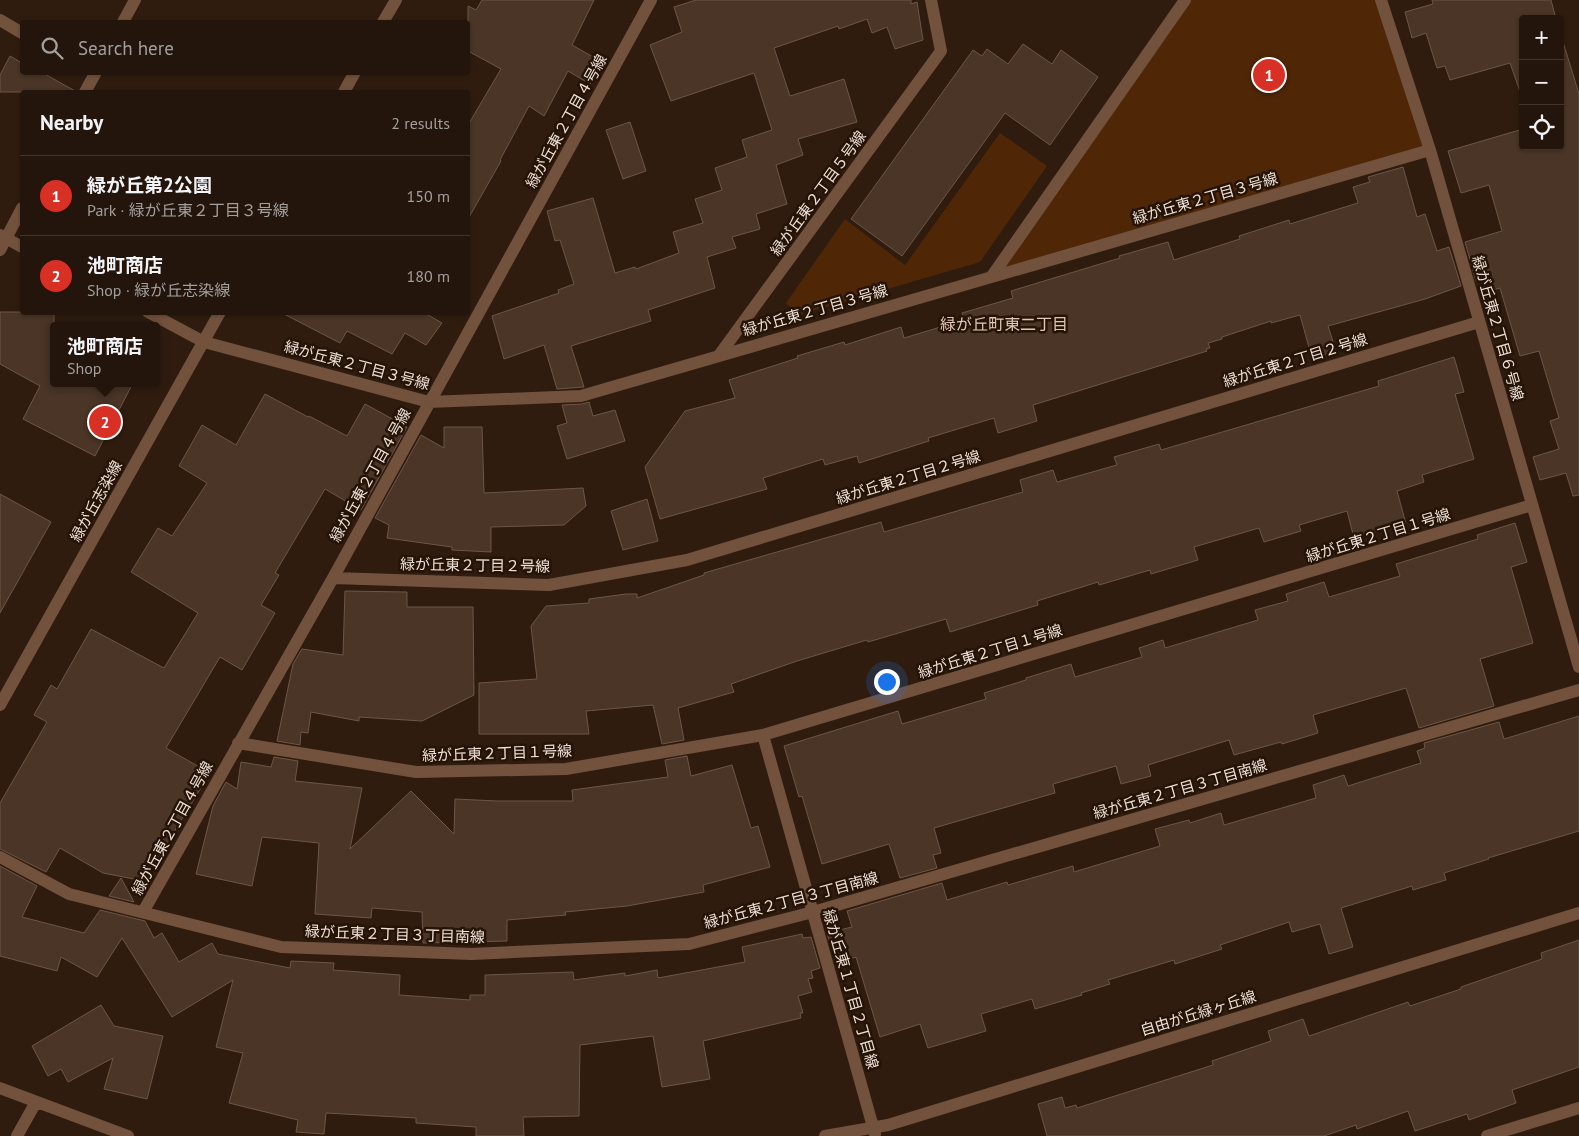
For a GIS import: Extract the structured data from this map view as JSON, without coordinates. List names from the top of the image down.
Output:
{
  "streets": {
    "street": [
      "緑が丘東２丁目４号線",
      "緑が丘東２丁目５号線",
      "緑が丘東２丁目３号線",
      "緑が丘東２丁目６号線",
      "緑が丘東２丁目２号線",
      "緑が丘志染線",
      "緑が丘東２丁目１号線",
      "緑が丘東２丁目３丁目南線",
      "緑が丘東１丁目２丁目線",
      "自由が丘緑ヶ丘線"
    ]
  },
  "crossings": [
    ["緑が丘東２丁目４号線", "緑が丘東２丁目３号線"],
    ["緑が丘東２丁目４号線", "緑が丘東２丁目２号線"],
    ["緑が丘東２丁目４号線", "緑が丘東２丁目１号線"],
    ["緑が丘東２丁目４号線", "緑が丘東２丁目３丁目南線"],
    ["緑が丘東２丁目５号線", "緑が丘東２丁目３号線"],
    ["緑が丘東２丁目３号線", "緑が丘東２丁目６号線"],
    ["緑が丘東２丁目３号線", "緑が丘志染線"],
    ["緑が丘東２丁目６号線", "緑が丘東２丁目２号線"],
    ["緑が丘東２丁目６号線", "緑が丘東２丁目１号線"],
    ["緑が丘東２丁目１号線", "緑が丘東１丁目２丁目線"],
    ["緑が丘東２丁目３丁目南線", "緑が丘東１丁目２丁目線"],
    ["緑が丘東１丁目２丁目線", "自由が丘緑ヶ丘線"]
  ],
  "districts": ["緑が丘町東二丁目"],
  "page": {
    "map_buttons": ["+", "−"],
    "search": "Search here",
    "pins": ["1", "2"],
    "heading": ["Nearby", "2 results"],
    "list": [
      {
        "mark": "1",
        "name": "緑が丘第2公園",
        "note": "Park · 緑が丘東２丁目３号線",
        "value": "150 m"
      },
      {
        "mark": "2",
        "name": "池町商店",
        "note": "Shop · 緑が丘志染線",
        "value": "180 m"
      }
    ],
    "popup": ["池町商店", "Shop"]
  }
}
